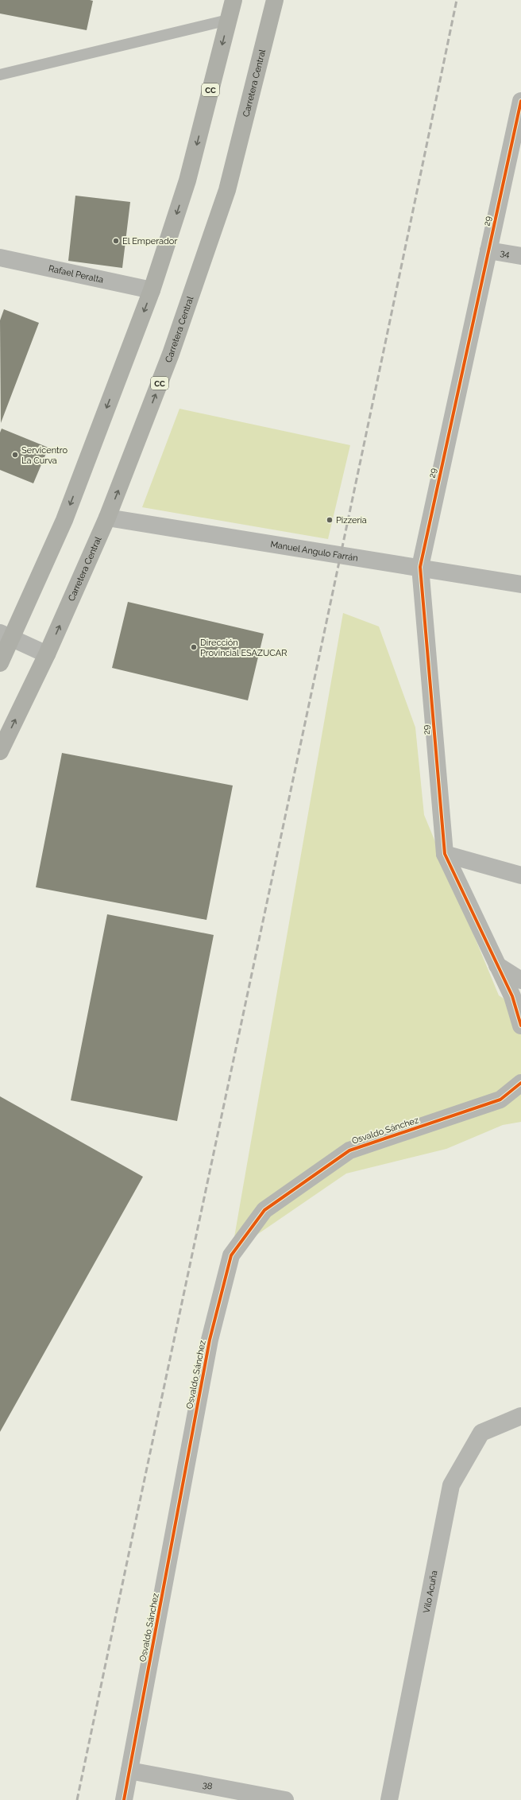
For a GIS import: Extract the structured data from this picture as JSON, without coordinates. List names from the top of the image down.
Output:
{
  "streets": {
    "main road": ["Carretera Central", "CC"],
    "street": [
      "29",
      "34",
      "Rafael Peralta",
      "Manuel Angulo Farrán",
      "Osvaldo Sánchez",
      "Vilo Acuña",
      "38"
    ]
  },
  "crossings": [
    ["Carretera Central", "Manuel Angulo Farrán"],
    ["CC", "Rafael Peralta"],
    ["29", "34"],
    ["29", "Manuel Angulo Farrán"],
    ["Osvaldo Sánchez", "38"]
  ],
  "places": [
    "El Emperador",
    "Servicentro La Curva",
    "Pizzería",
    "Dirección Provincial ESAZUCAR"
  ]
}
